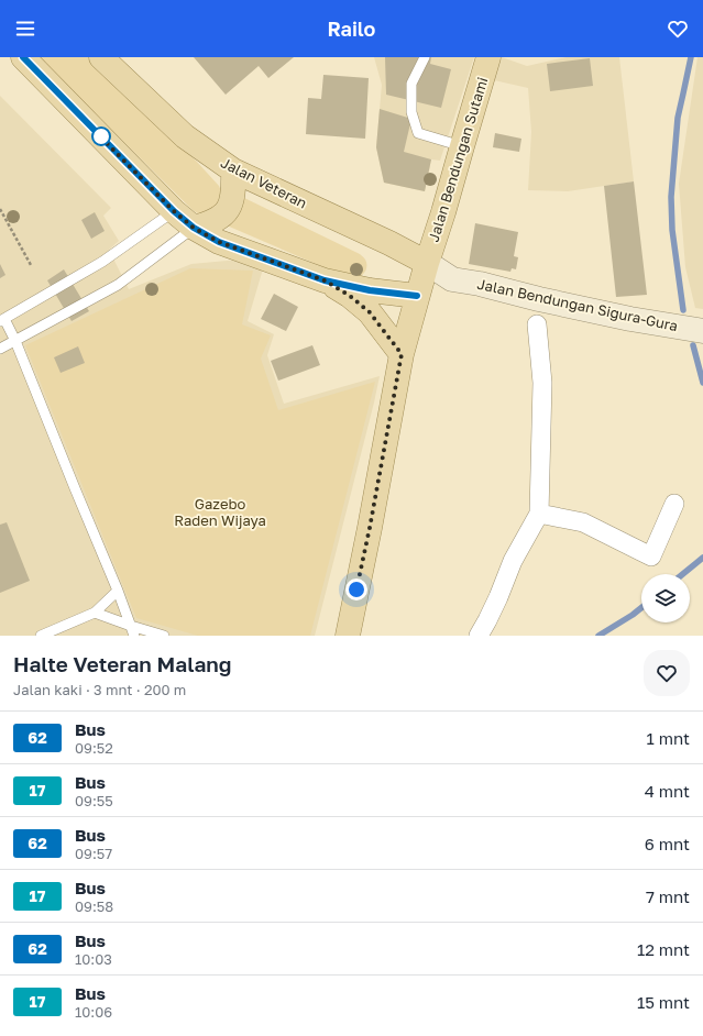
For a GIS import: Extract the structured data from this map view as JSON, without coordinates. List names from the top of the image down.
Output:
{
  "streets": {
    "main road": ["Jalan Bendungan Sutami", "Jalan Veteran", "Jalan Bendungan Sigura-Gura"]
  },
  "crossings": [
    ["Jalan Bendungan Sutami", "Jalan Veteran"]
  ],
  "parks": ["Gazebo Raden Wijaya"],
  "lines": ["bus line 62"],
  "page": {
    "header": "Railo",
    "heading": ["Halte Veteran Malang", "Jalan kaki · 3 mnt · 200 m"],
    "list": [
      {
        "mark": "62",
        "name": "Bus",
        "note": "09:52",
        "value": "1 mnt"
      },
      {
        "mark": "17",
        "name": "Bus",
        "note": "09:55",
        "value": "4 mnt"
      },
      {
        "mark": "62",
        "name": "Bus",
        "note": "09:57",
        "value": "6 mnt"
      },
      {
        "mark": "17",
        "name": "Bus",
        "note": "09:58",
        "value": "7 mnt"
      },
      {
        "mark": "62",
        "name": "Bus",
        "note": "10:03",
        "value": "12 mnt"
      },
      {
        "mark": "17",
        "name": "Bus",
        "note": "10:06",
        "value": "15 mnt"
      }
    ]
  }
}
